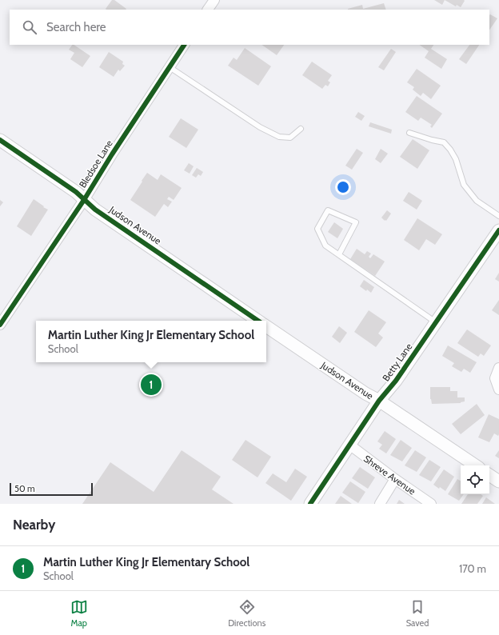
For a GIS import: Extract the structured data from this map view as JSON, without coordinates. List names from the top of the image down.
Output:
{
  "streets": {
    "street": [
      "Bledsoe Lane",
      "Judson Avenue",
      "Betty Lane",
      "Shreve Avenue"
    ]
  },
  "crossings": [
    ["Bledsoe Lane", "Judson Avenue"],
    ["Judson Avenue", "Betty Lane"],
    ["Betty Lane", "Shreve Avenue"]
  ],
  "scale_bar": "50 m",
  "page": {
    "search": "Search here",
    "popup": ["Martin Luther King Jr Elementary School", "School"],
    "pins": "1",
    "scale": "50 m",
    "heading": "Nearby",
    "list": [
      {
        "mark": "1",
        "name": "Martin Luther King Jr Elementary School",
        "note": "School",
        "value": "170 m"
      }
    ],
    "nav": ["Map", "Directions", "Saved"]
  }
}
